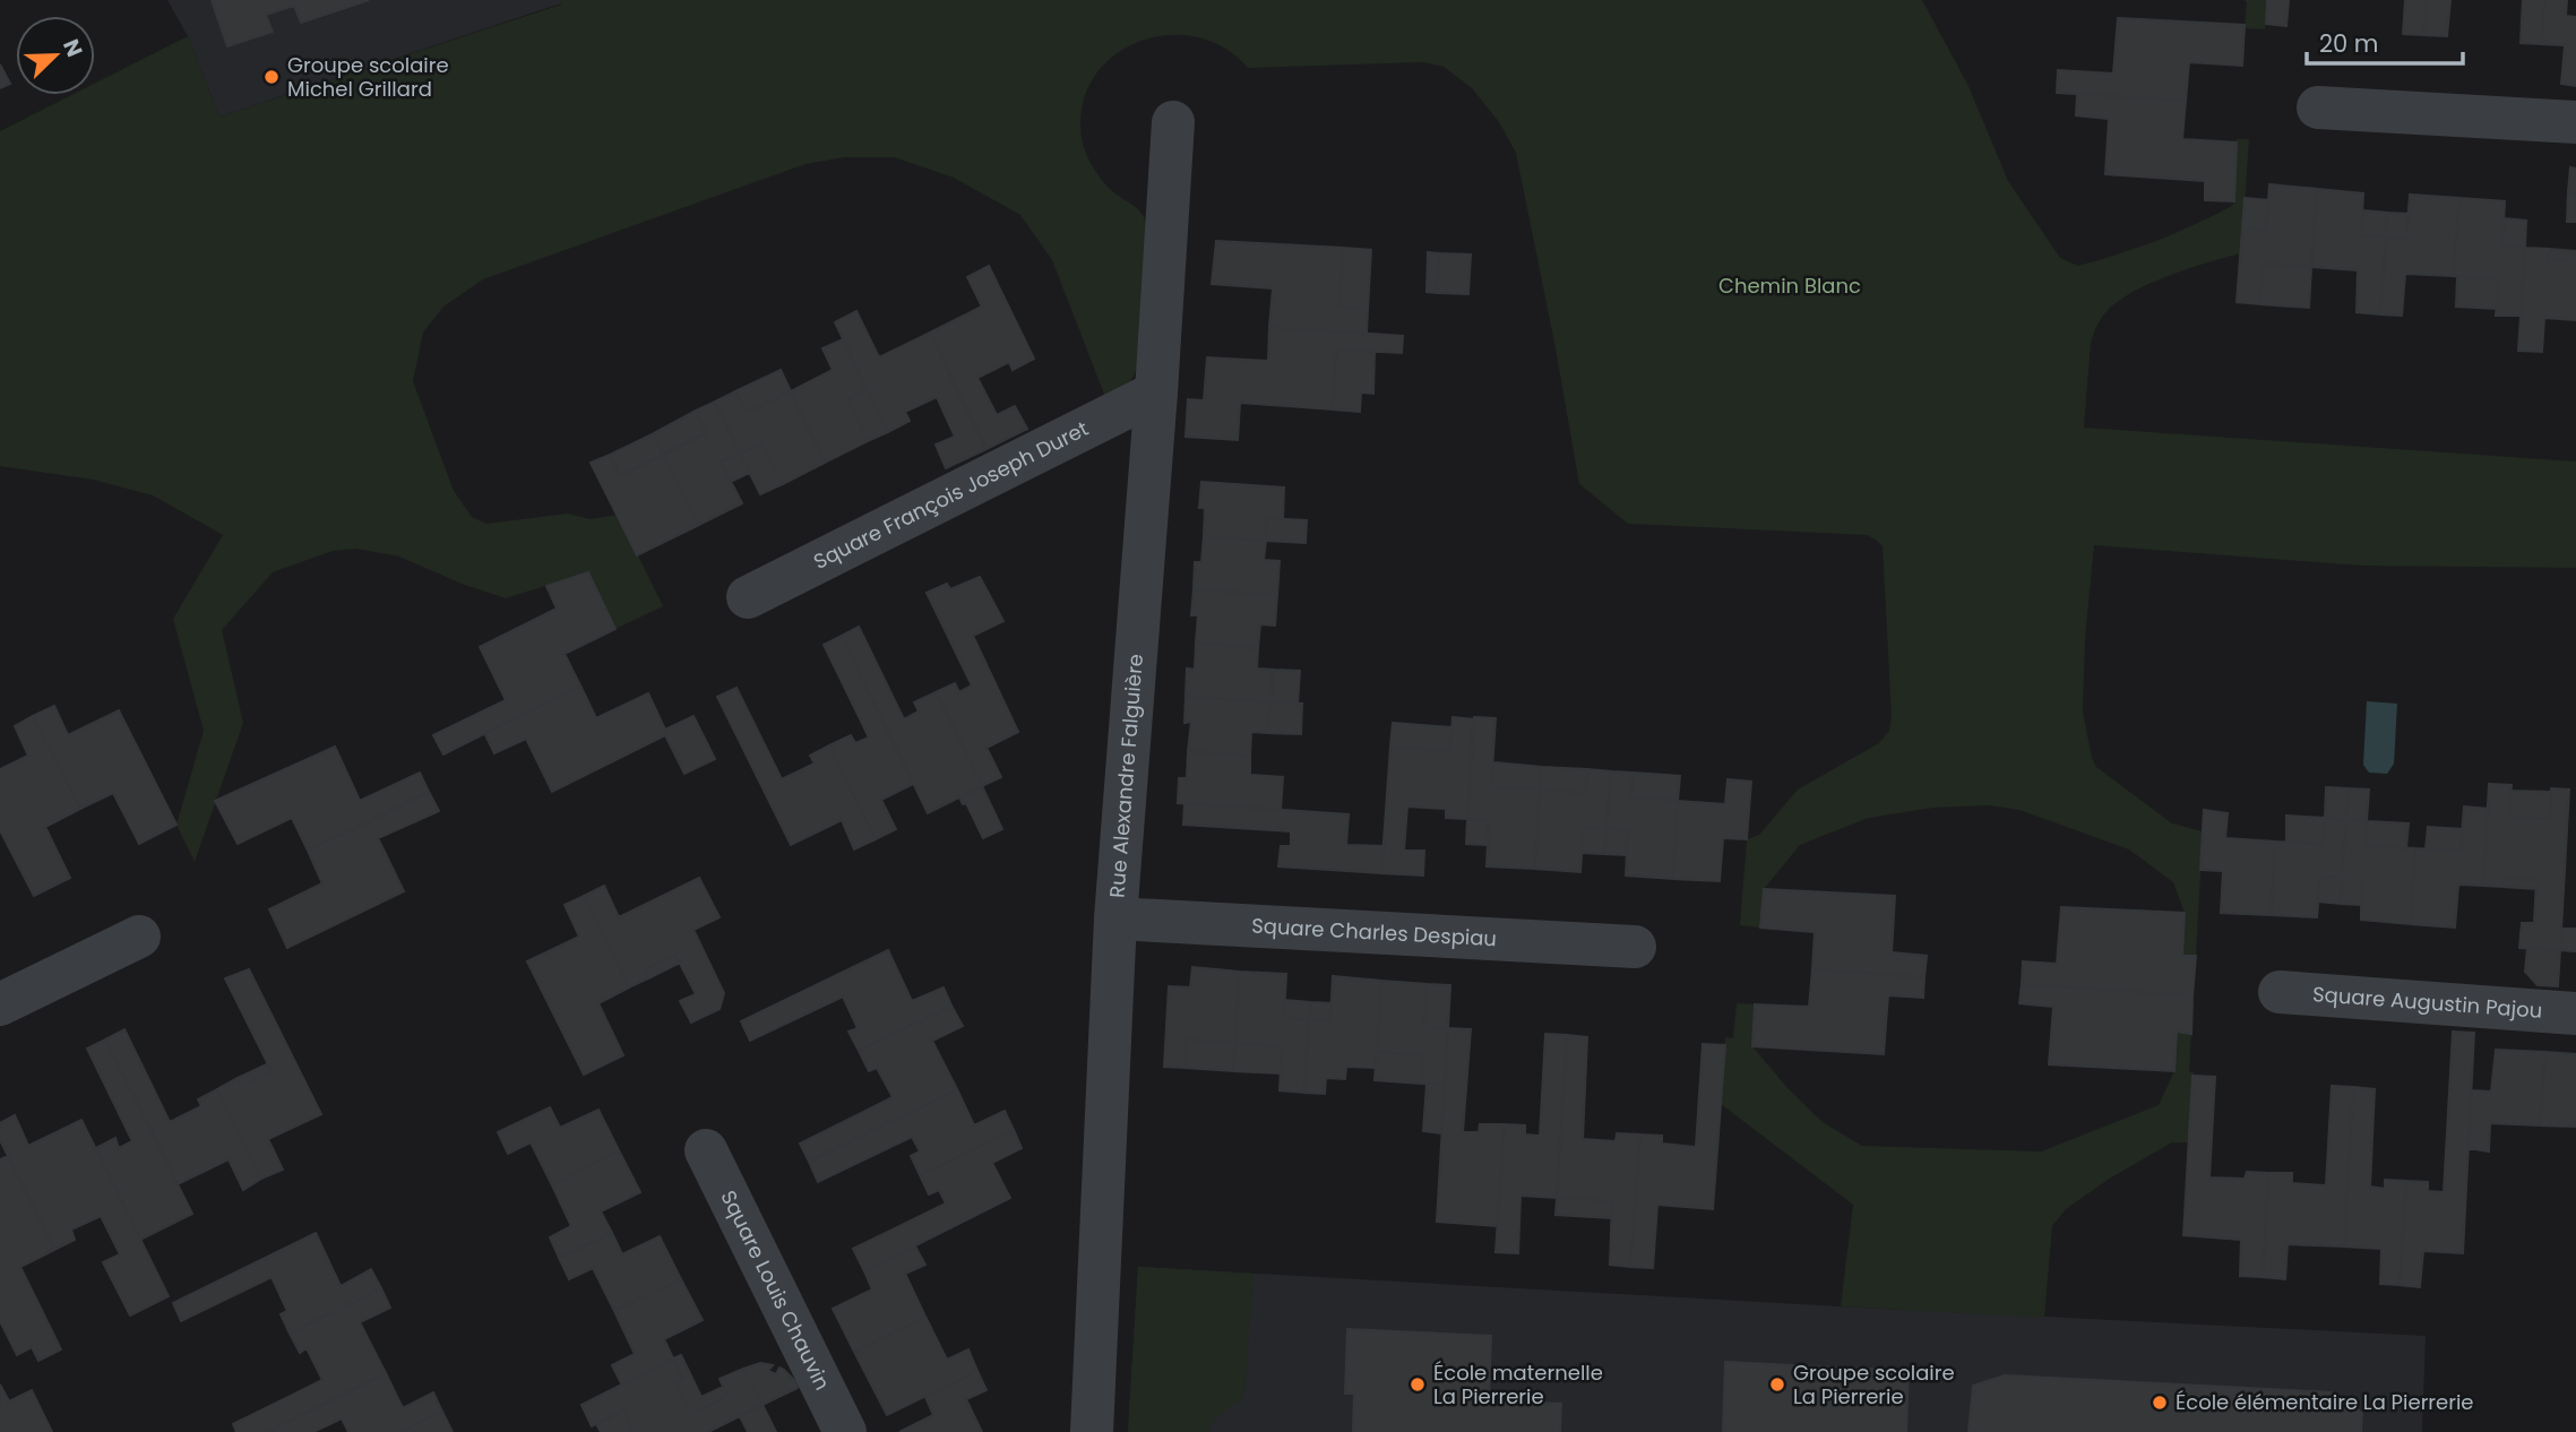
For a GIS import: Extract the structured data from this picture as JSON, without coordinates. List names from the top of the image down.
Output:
{
  "streets": {
    "street": [
      "Square François Joseph Duret",
      "Rue Alexandre Falguière",
      "Square Charles Despiau",
      "Square Augustin Pajou",
      "Square Louis Chauvin"
    ]
  },
  "crossings": [
    ["Square François Joseph Duret", "Rue Alexandre Falguière"],
    ["Rue Alexandre Falguière", "Square Charles Despiau"]
  ],
  "parks": ["Chemin Blanc"],
  "places": [
    "Groupe scolaire Michel Grillard",
    "École maternelle La Pierrerie",
    "Groupe scolaire La Pierrerie",
    "École élémentaire La Pierrerie"
  ],
  "scale_bar": "20 m",
  "north": "top right"
}
